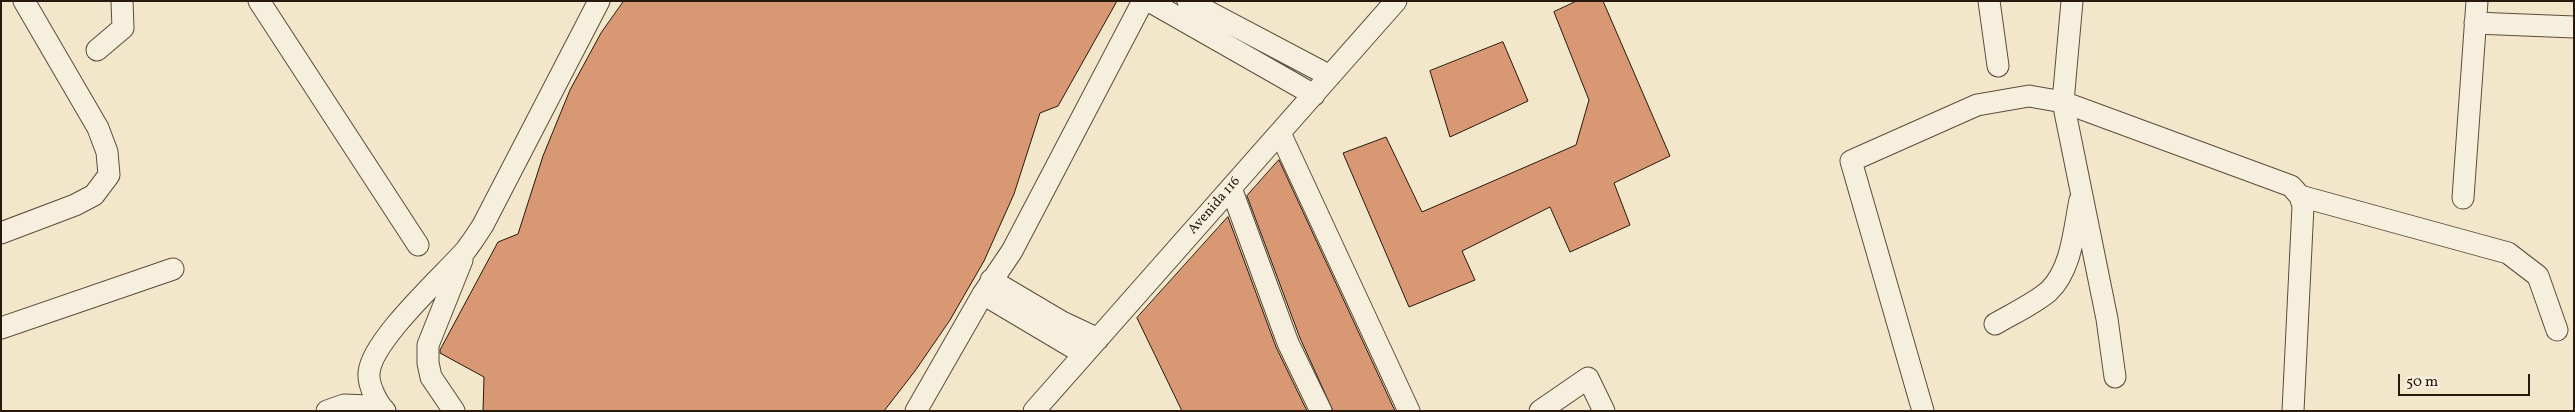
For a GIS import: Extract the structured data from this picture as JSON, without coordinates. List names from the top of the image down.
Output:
{
  "streets": {
    "street": ["Avenida 116"]
  },
  "scale_bar": "50 m"
}
